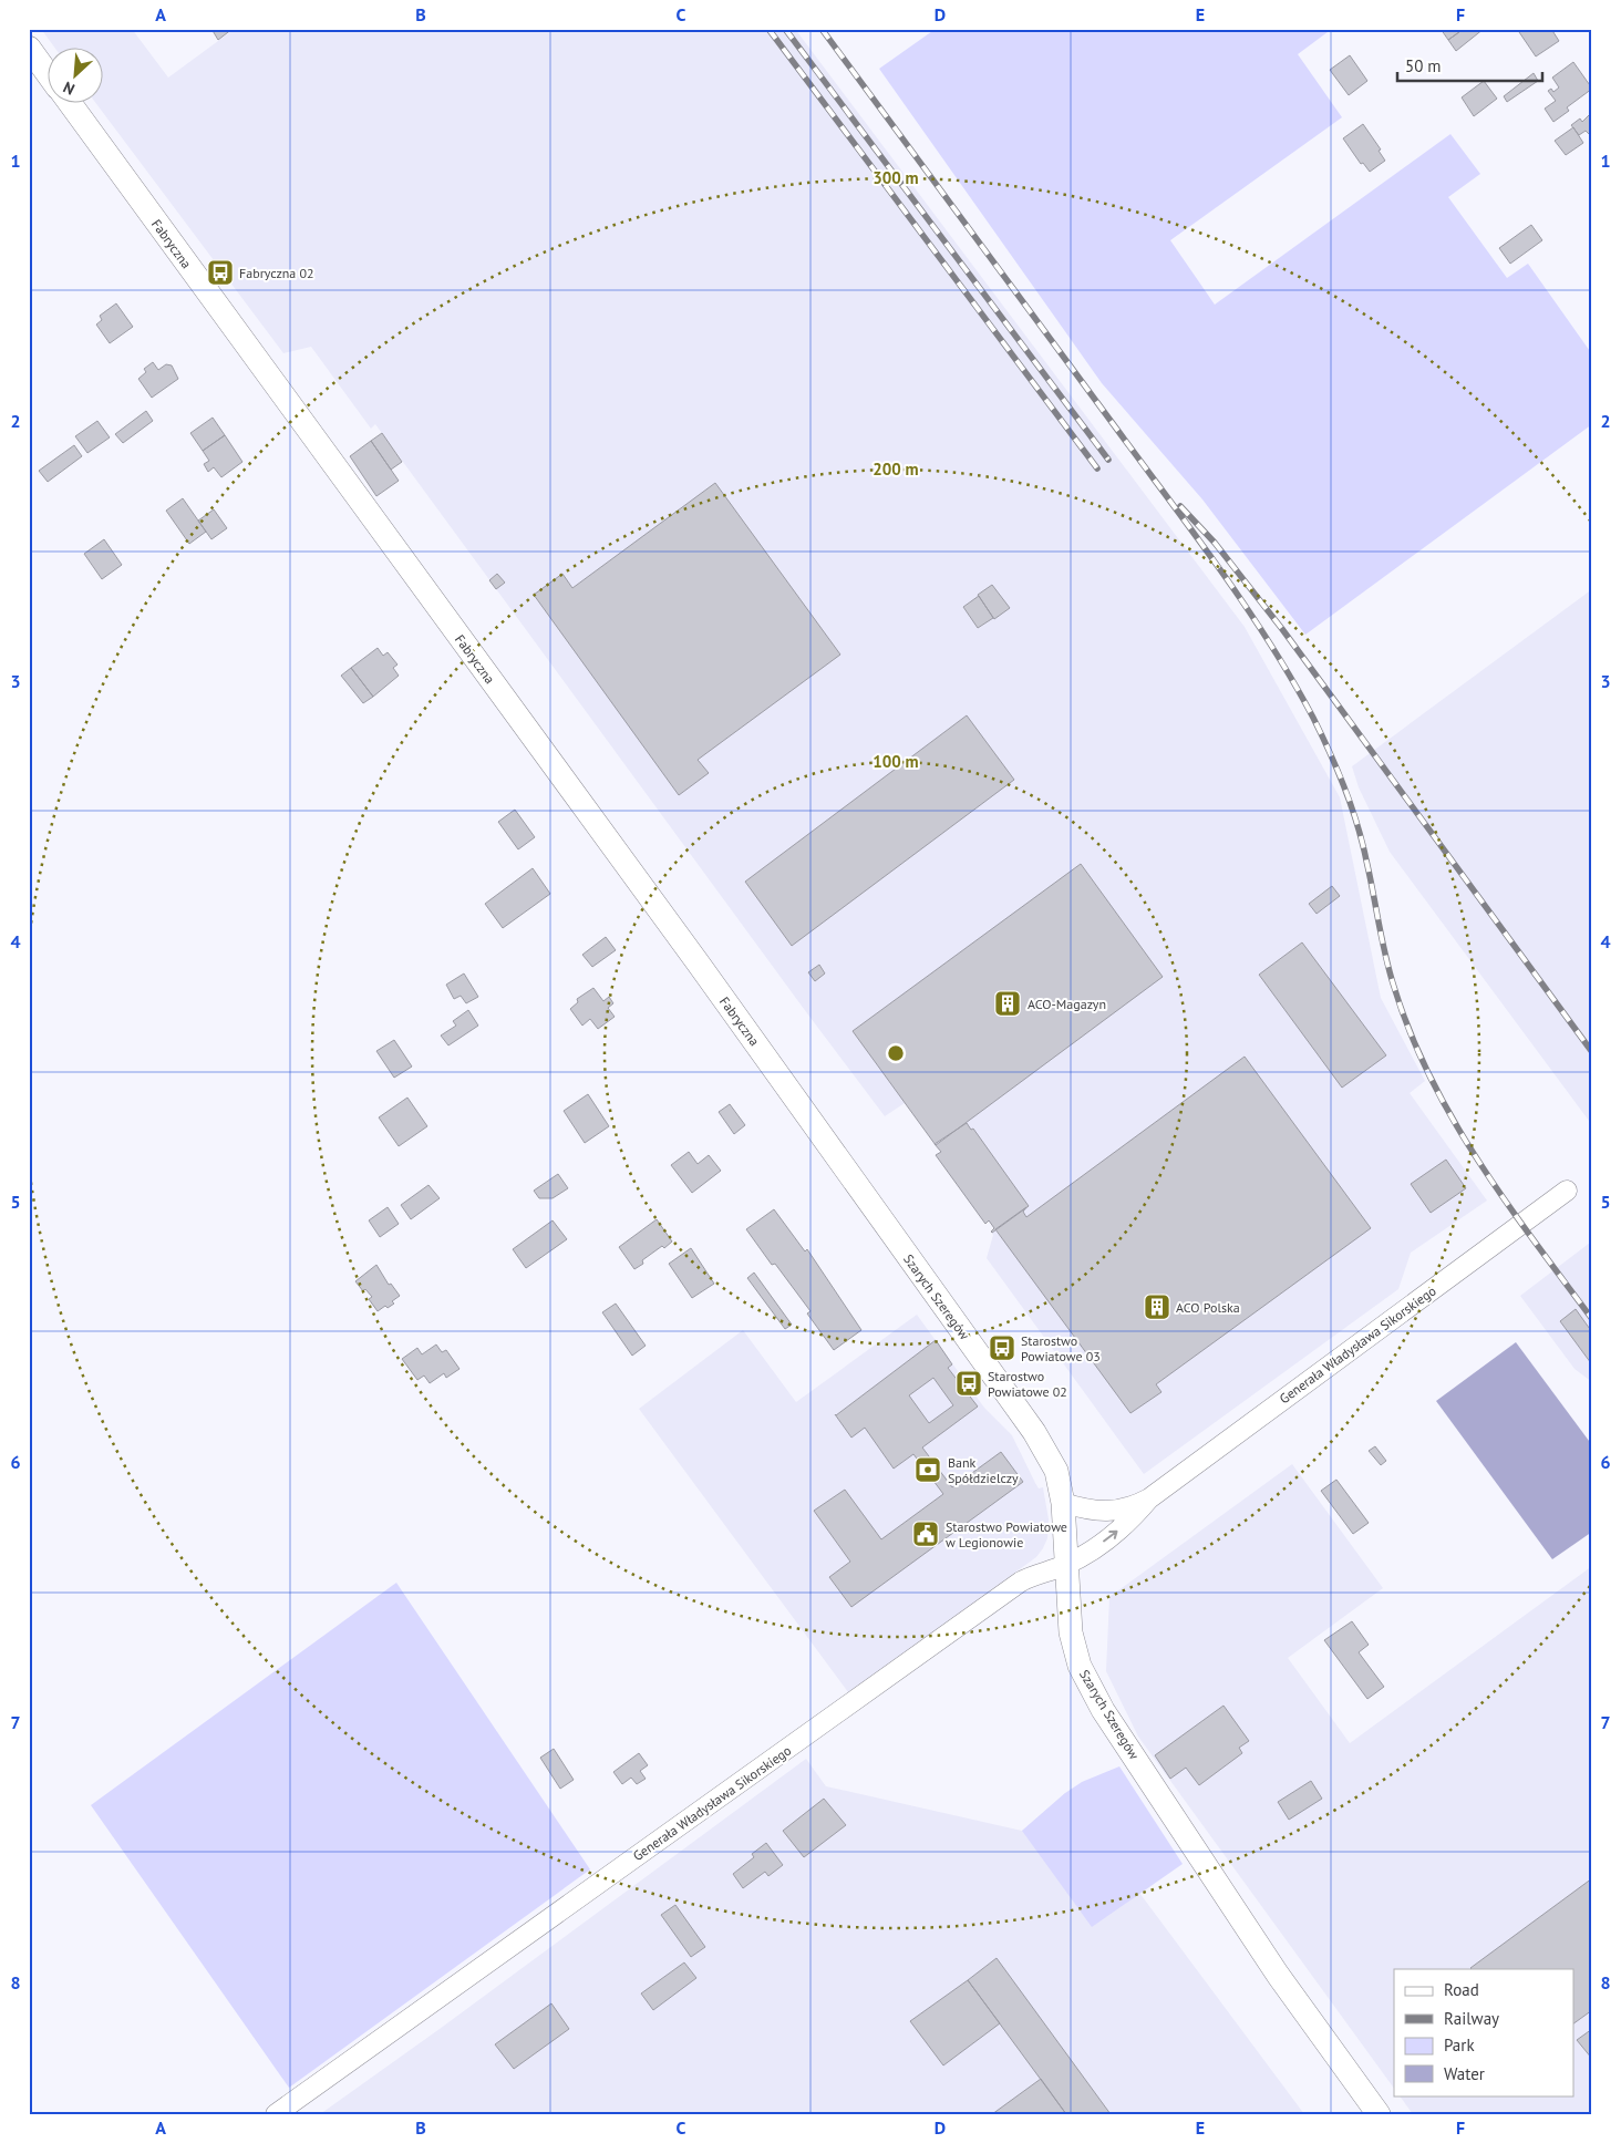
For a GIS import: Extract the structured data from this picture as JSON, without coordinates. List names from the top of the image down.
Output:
{
  "streets": {
    "street": ["Fabryczna", "Szarych Szeregów", "Generała Władysława Sikorskiego"]
  },
  "crossings": [
    ["Fabryczna", "Szarych Szeregów"],
    ["Szarych Szeregów", "Generała Władysława Sikorskiego"]
  ],
  "places": {
    "bus stop": ["Fabryczna 02", "Starostwo Powiatowe 03", "Starostwo Powiatowe 02"],
    "building": ["ACO-Magazyn", "ACO Polska"],
    "bank": ["Bank Spółdzielczy"],
    "public building": ["Starostwo Powiatowe w Legionowie"]
  },
  "legend": [
    "Road",
    "Railway",
    "Park",
    "Water"
  ],
  "scale_bar": "50 m",
  "north": "bottom left",
  "grid": {
    "columns": [
      "A",
      "B",
      "C",
      "D",
      "E",
      "F"
    ],
    "rows": [
      "1",
      "2",
      "3",
      "4",
      "5",
      "6",
      "7",
      "8"
    ]
  },
  "rings": ["300 m", "200 m", "100 m"]
}
